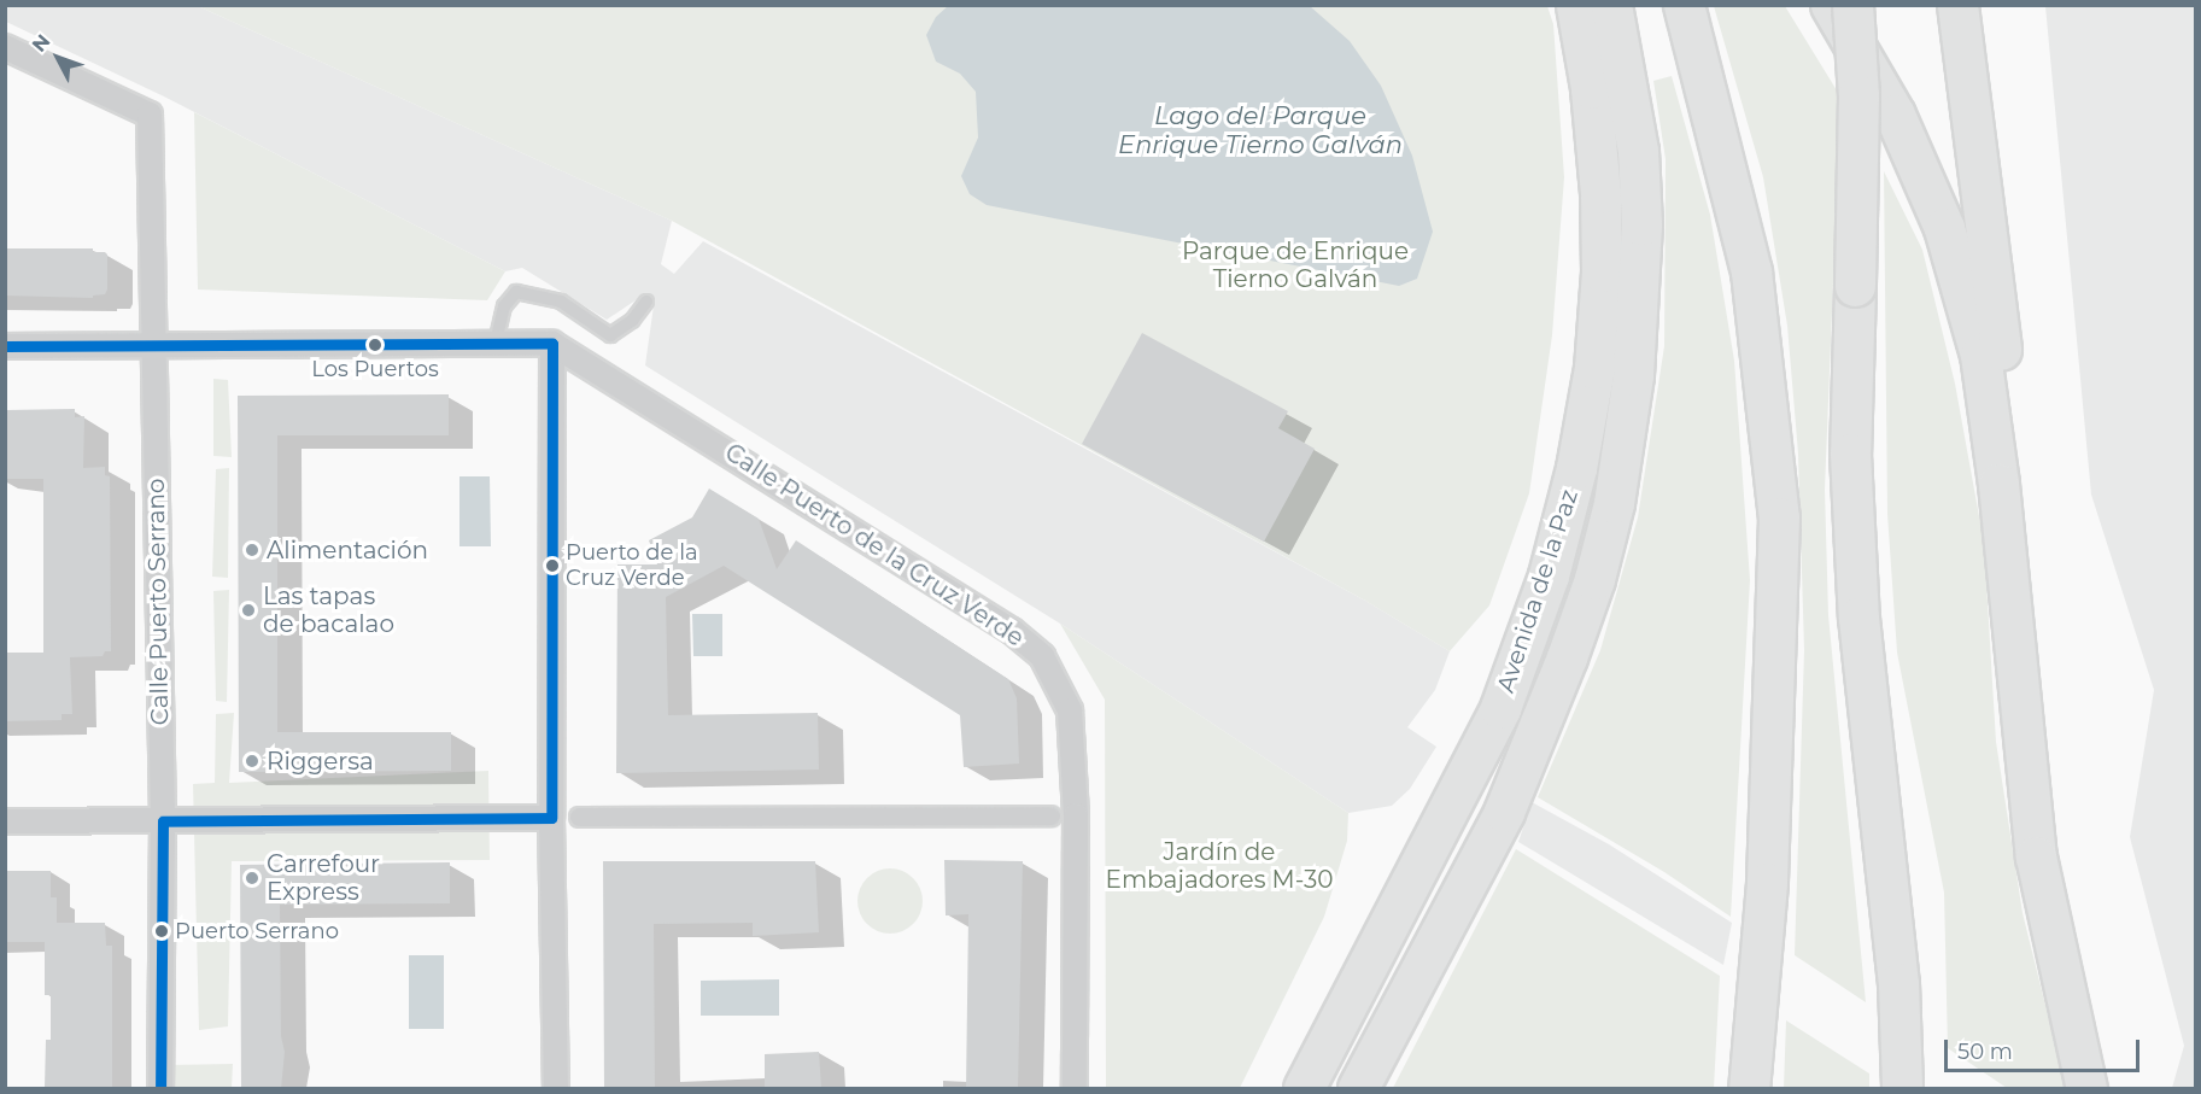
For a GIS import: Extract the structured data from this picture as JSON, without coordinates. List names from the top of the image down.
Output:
{
  "streets": {
    "highway": ["Avenida de la Paz"],
    "street": ["Calle Puerto de la Cruz Verde", "Calle Puerto Serrano"]
  },
  "water": ["Lago del Parque Enrique Tierno Galván"],
  "parks": ["Parque de Enrique Tierno Galván", "Jardín de Embajadores M-30"],
  "places": [
    "Los Puertos",
    "Alimentación",
    "Puerto de la Cruz Verde",
    "Las tapas de bacalao",
    "Riggersa",
    "Carrefour Express",
    "Puerto Serrano"
  ],
  "scale_bar": "50 m",
  "north": "top left"
}
